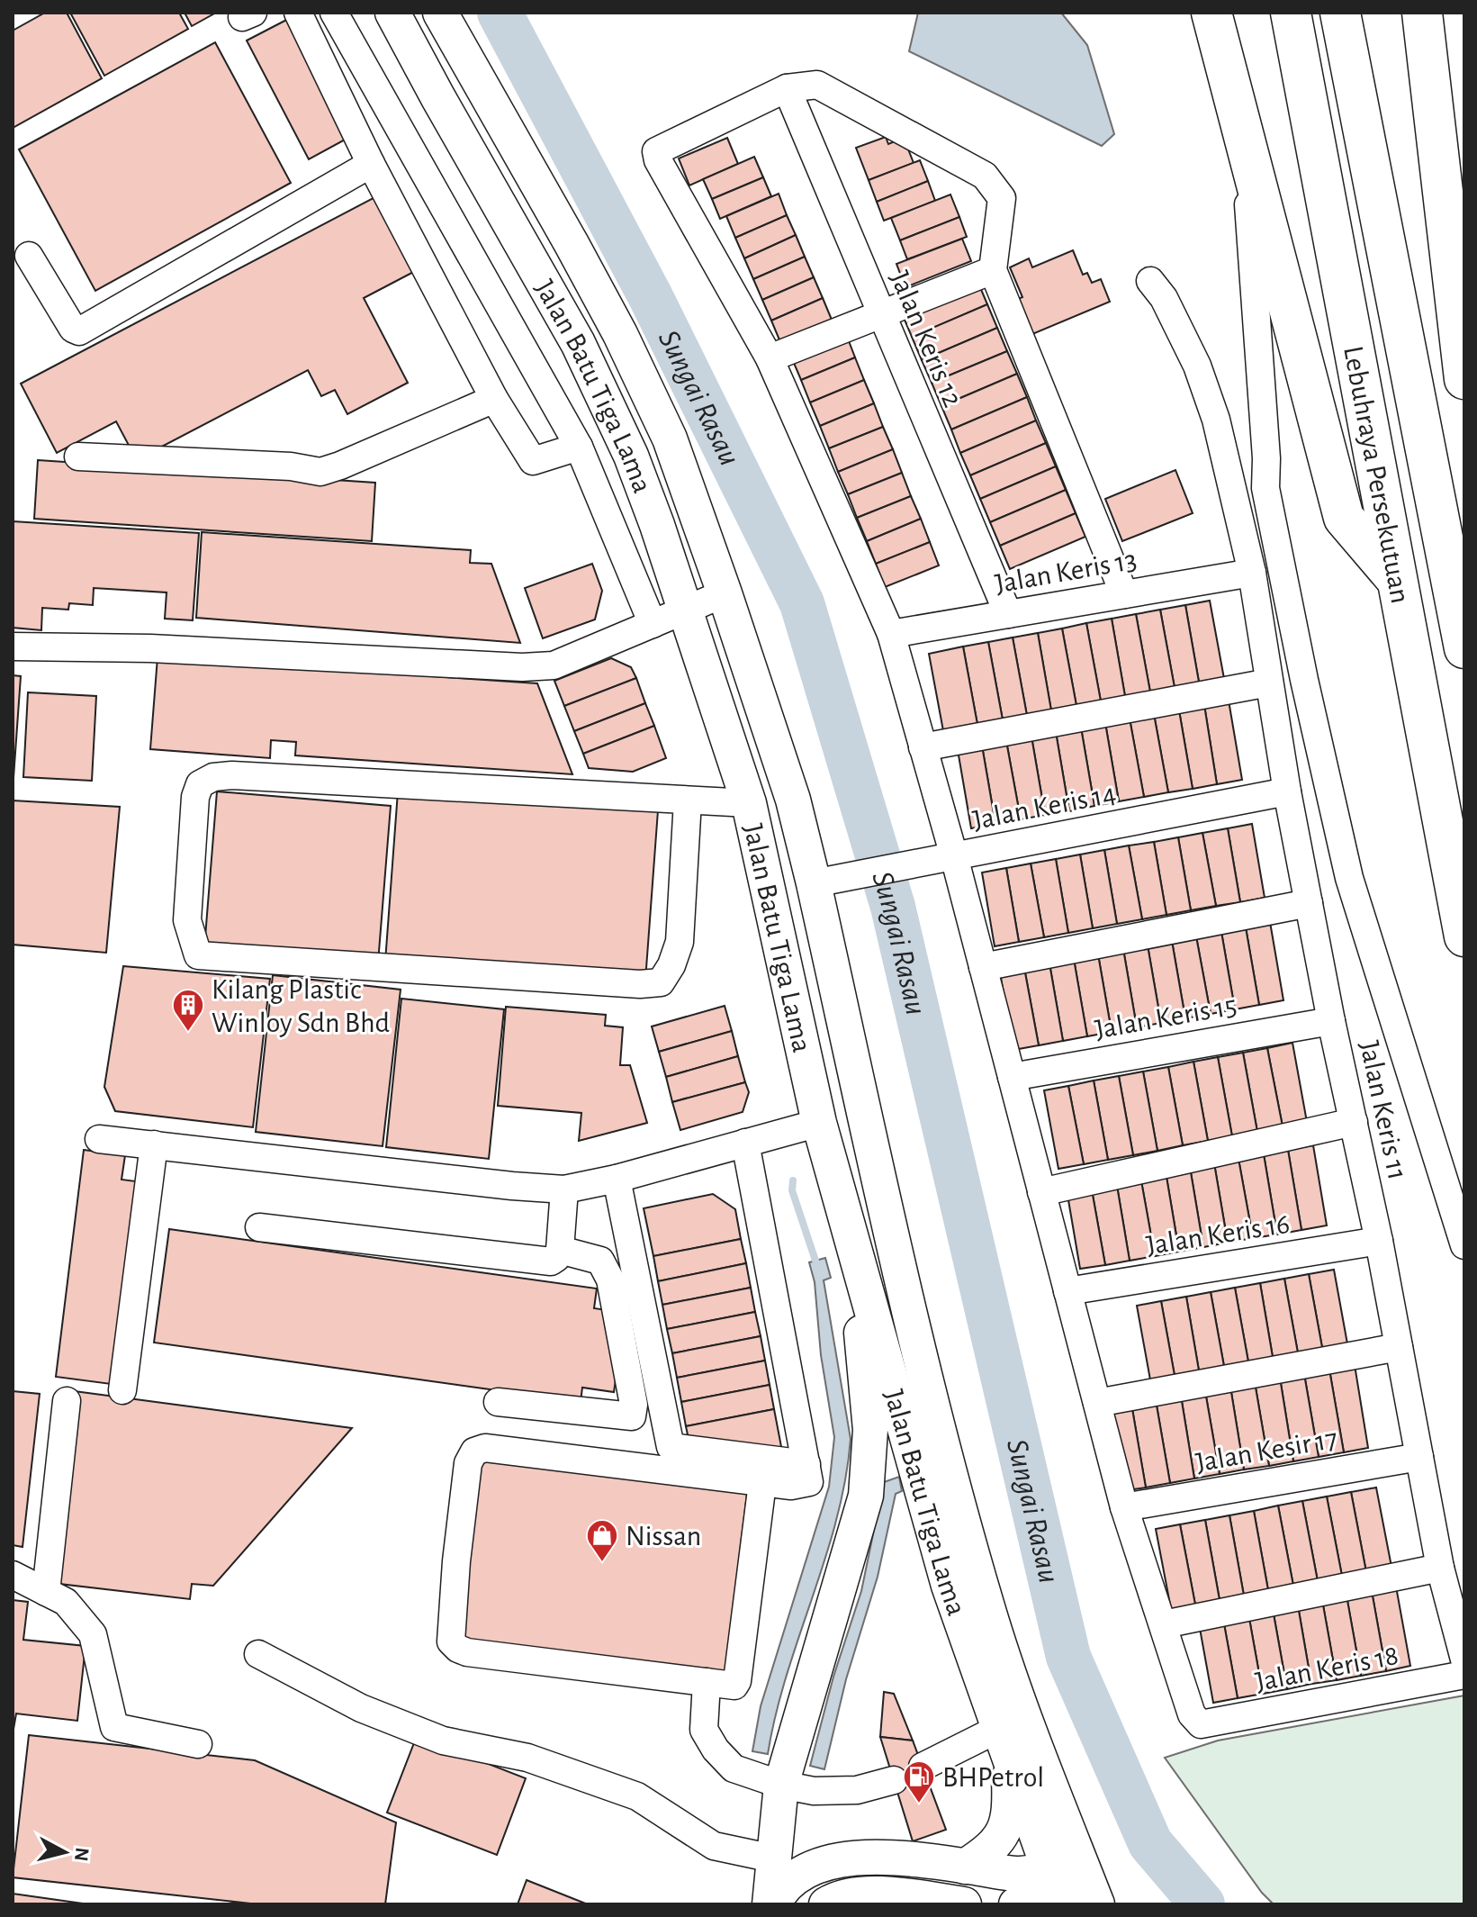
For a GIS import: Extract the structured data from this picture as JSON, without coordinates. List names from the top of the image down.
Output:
{
  "streets": {
    "highway": ["Lebuhraya Persekutuan"],
    "main road": ["Jalan Batu Tiga Lama"],
    "street": [
      "Jalan Keris 12",
      "Jalan Keris 13",
      "Jalan Keris 14",
      "Jalan Keris 15",
      "Jalan Keris 11",
      "Jalan Keris 16",
      "Jalan Kesir 17",
      "Jalan Keris 18"
    ]
  },
  "crossings": [
    ["Jalan Keris 12", "Jalan Keris 13"],
    ["Jalan Batu Tiga Lama", "Jalan Keris 14"],
    ["Jalan Keris 13", "Jalan Keris 11"],
    ["Jalan Keris 14", "Jalan Keris 11"],
    ["Jalan Keris 15", "Jalan Keris 11"],
    ["Jalan Keris 11", "Jalan Keris 16"],
    ["Jalan Keris 11", "Jalan Kesir 17"]
  ],
  "water": ["Sungai Rasau"],
  "places": {
    "building": ["Kilang Plastic Winloy Sdn Bhd"],
    "shop": ["Nissan"],
    "fuel station": ["BHPetrol"]
  },
  "north": "right"
}
